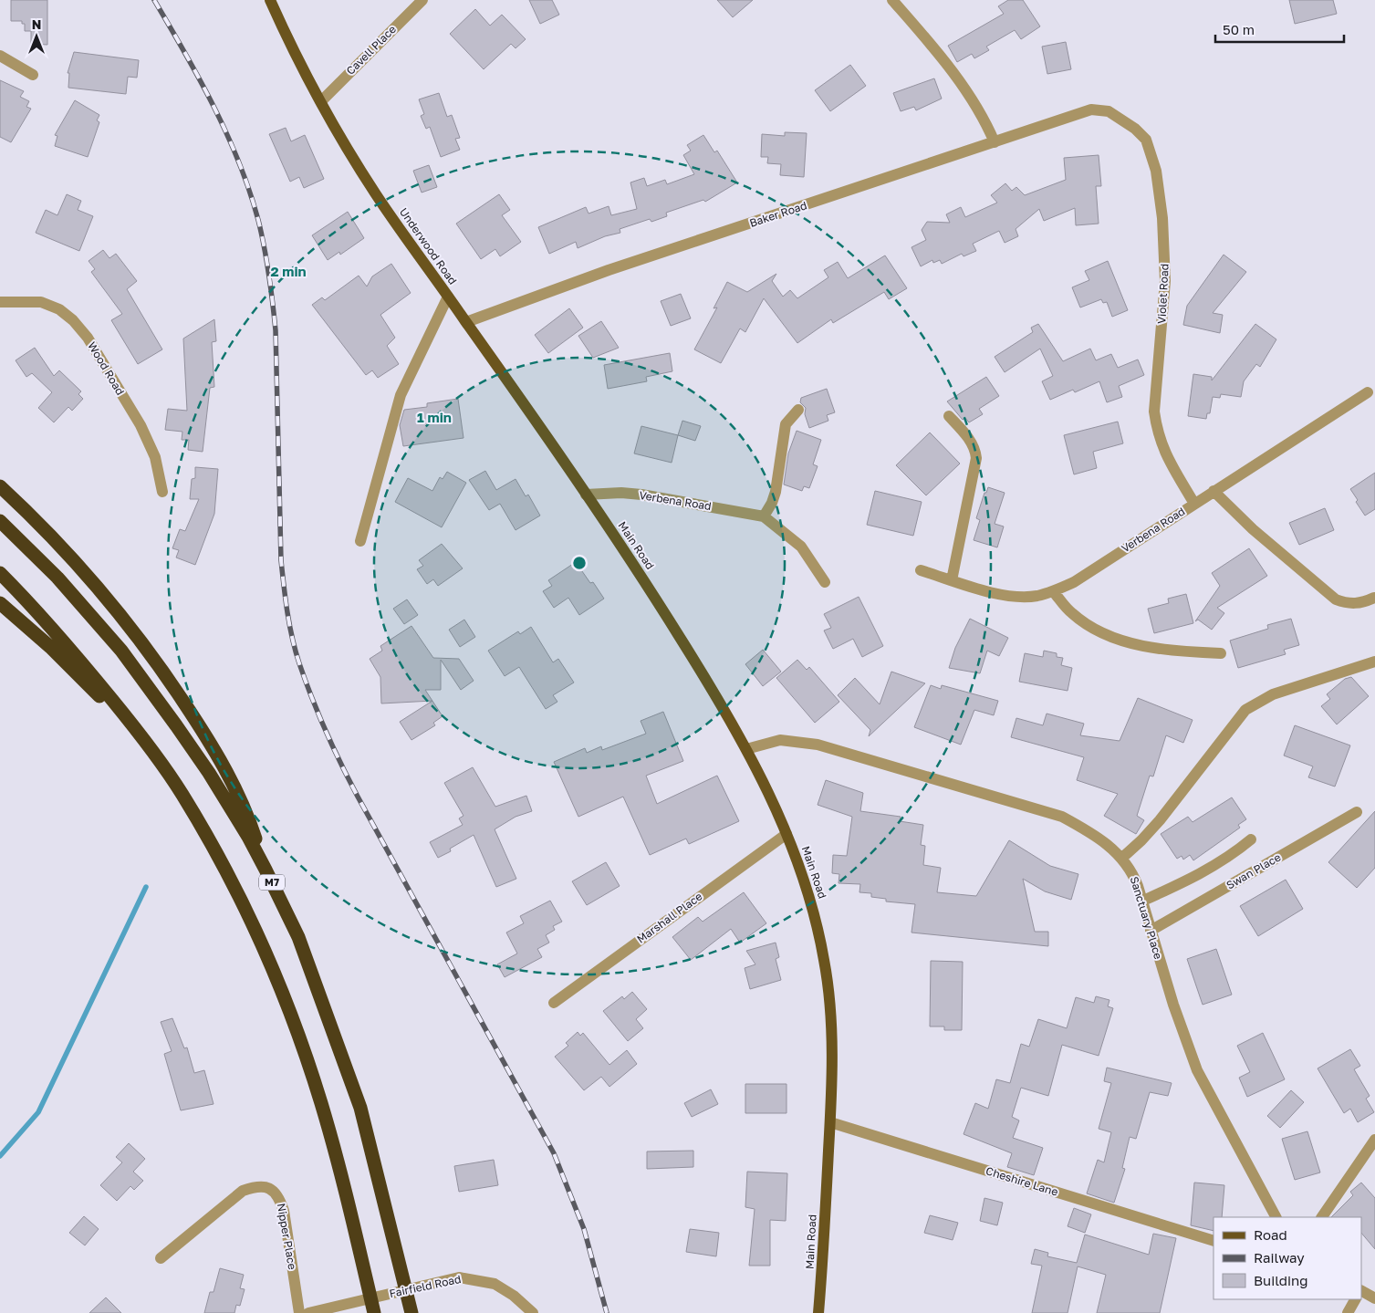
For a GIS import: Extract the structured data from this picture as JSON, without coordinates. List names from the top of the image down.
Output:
{
  "streets": {
    "highway": ["M7"],
    "main road": ["Underwood Road", "Main Road"],
    "street": [
      "Cavell Place",
      "Baker Road",
      "Violet Road",
      "Wood Road",
      "Verbena Road",
      "Swan Place",
      "Marshall Place",
      "Sanctuary Place",
      "Cheshire Lane",
      "Nipper Place",
      "Fairfield Road"
    ]
  },
  "crossings": [
    ["Cavell Place", "Underwood Road"],
    ["Baker Road", "Underwood Road"],
    ["Baker Road", "Violet Road"],
    ["Underwood Road", "Verbena Road"],
    ["Underwood Road", "Main Road"],
    ["Violet Road", "Verbena Road"],
    ["Verbena Road", "Main Road"],
    ["Main Road", "Marshall Place"],
    ["Main Road", "Sanctuary Place"],
    ["Main Road", "Cheshire Lane"],
    ["Swan Place", "Sanctuary Place"]
  ],
  "legend": ["Road", "Railway", "Building"],
  "scale_bar": "50 m",
  "north": "top",
  "rings": ["2 min", "1 min"]
}
